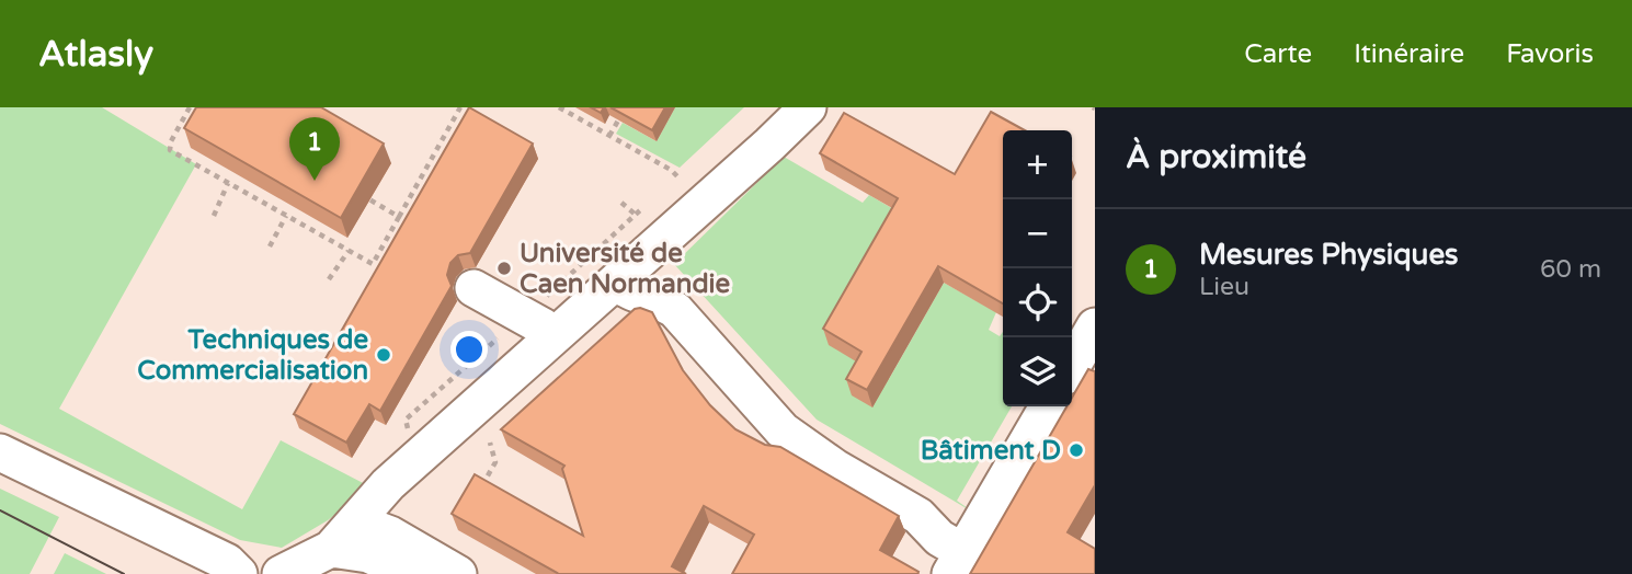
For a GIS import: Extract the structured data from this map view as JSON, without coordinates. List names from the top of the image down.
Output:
{
  "places": ["Université de Caen Normandie", "Techniques de Commercialisation", "Bâtiment D"],
  "page": {
    "header": "Atlasly",
    "nav": ["Carte", "Itinéraire", "Favoris"],
    "heading": "À proximité",
    "pins": "1",
    "map_buttons": ["+", "−"],
    "list": [
      {
        "mark": "1",
        "name": "Mesures Physiques",
        "note": "Lieu",
        "value": "60 m"
      }
    ]
  }
}
